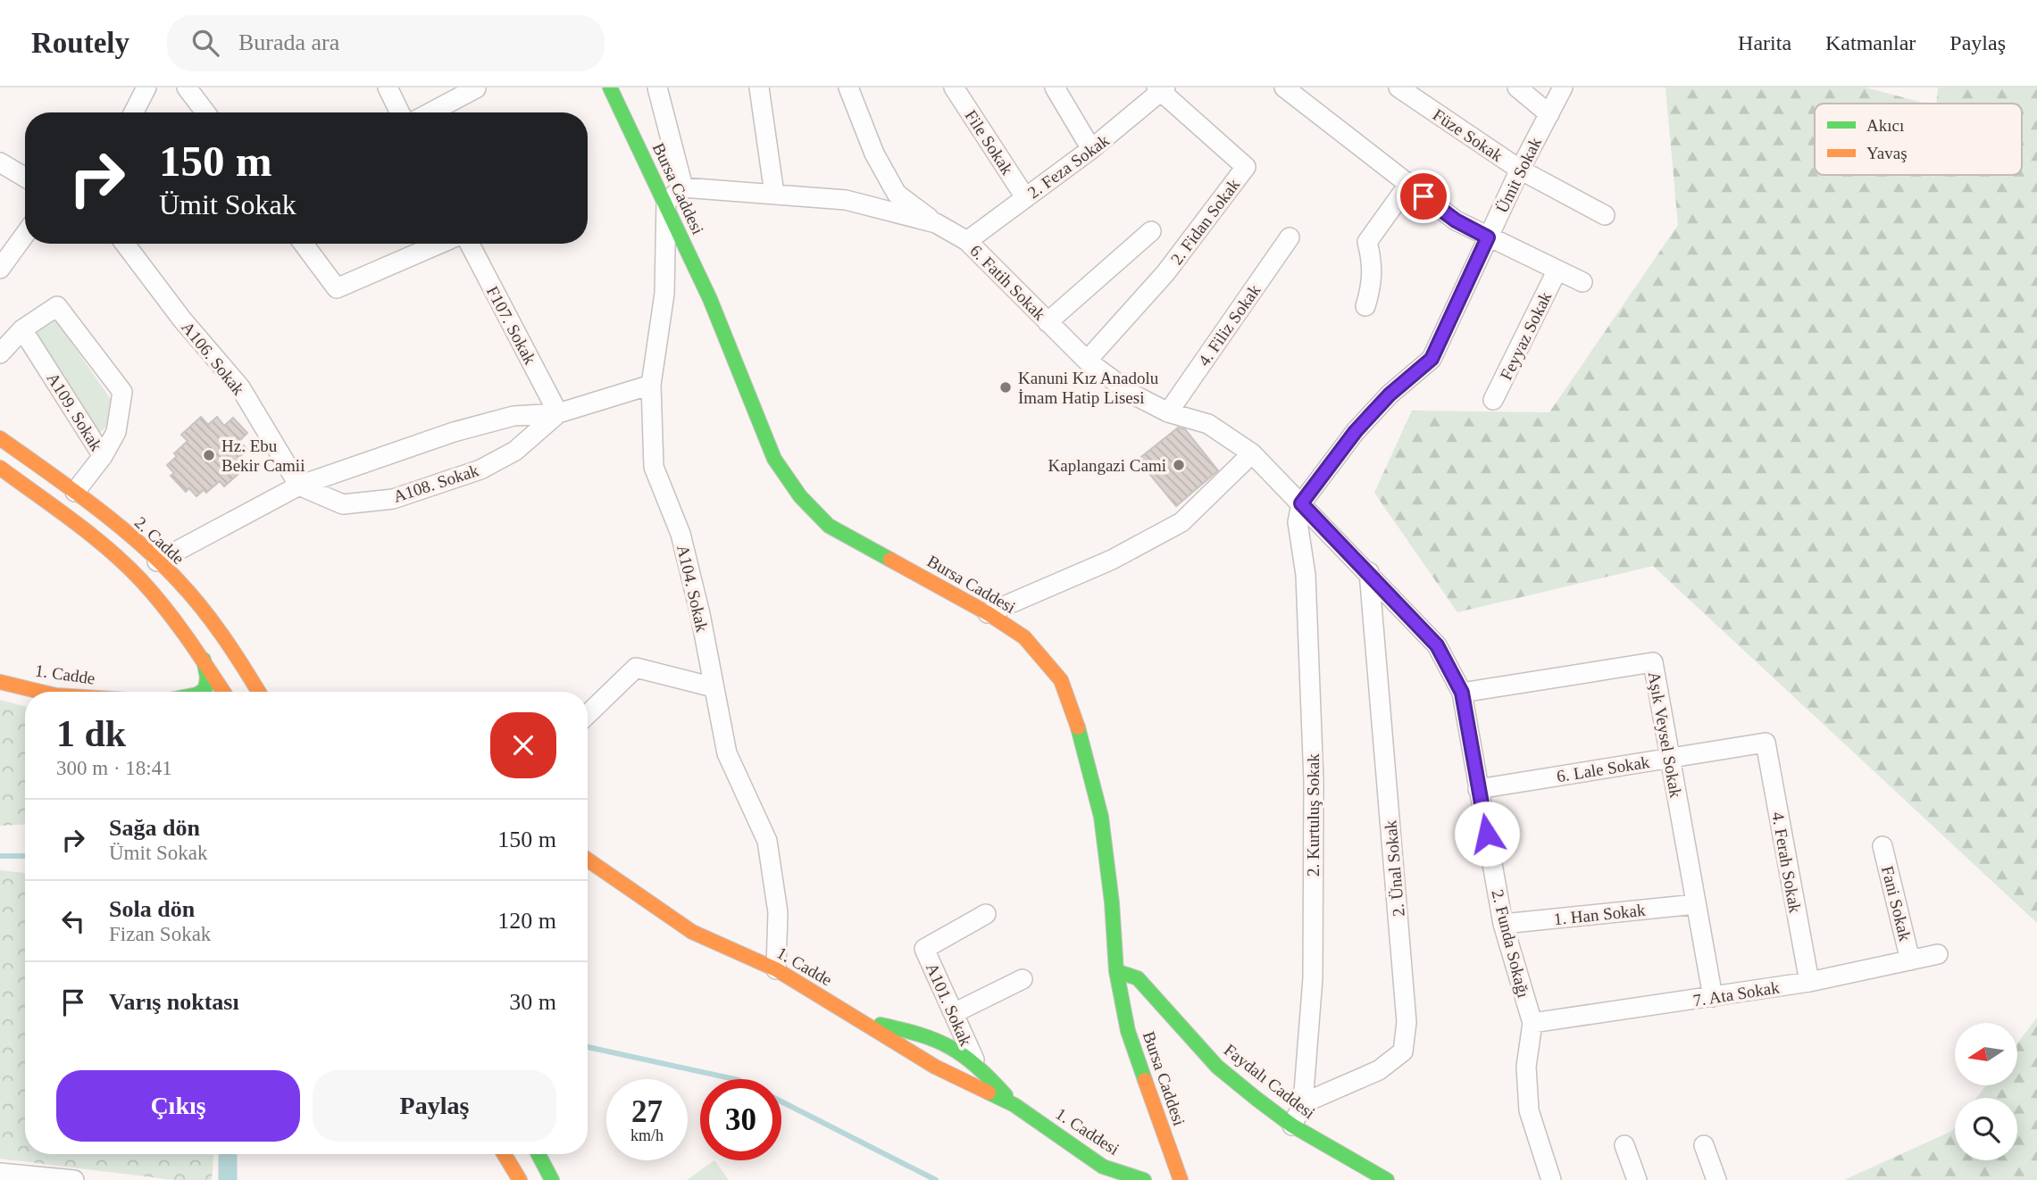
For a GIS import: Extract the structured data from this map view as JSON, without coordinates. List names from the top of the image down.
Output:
{
  "streets": {
    "main road": [
      "Bursa Caddesi",
      "2. Cadde",
      "1. Cadde",
      "Faydalı Caddesi",
      "1. Caddesi"
    ],
    "street": [
      "Füze Sokak",
      "File Sokak",
      "2. Feza Sokak",
      "Ümit Sokak",
      "2. Fidan Sokak",
      "6. Fatih Sokak",
      "F107. Sokak",
      "4. Filiz Sokak",
      "Feyyaz Sokak",
      "A106. Sokak",
      "A109. Sokak",
      "A108. Sokak",
      "A104. Sokak",
      "Aşık Veysel Sokak",
      "6. Lale Sokak",
      "2. Kurtuluş Sokak",
      "4. Ferah Sokak",
      "2. Ünal Sokak",
      "Fani Sokak",
      "1. Han Sokak",
      "2. Funda Sokağı",
      "7. Ata Sokak",
      "A101. Sokak"
    ]
  },
  "crossings": [
    ["Füze Sokak", "Ümit Sokak"],
    ["File Sokak", "2. Feza Sokak"],
    ["2. Feza Sokak", "2. Fidan Sokak"],
    ["2. Feza Sokak", "6. Fatih Sokak"],
    ["Ümit Sokak", "6. Fatih Sokak"],
    ["Ümit Sokak", "2. Kurtuluş Sokak"],
    ["Ümit Sokak", "2. Funda Sokağı"],
    ["Bursa Caddesi", "A104. Sokak"],
    ["Bursa Caddesi", "Faydalı Caddesi"],
    ["2. Fidan Sokak", "6. Fatih Sokak"],
    ["6. Fatih Sokak", "4. Filiz Sokak"],
    ["6. Fatih Sokak", "2. Kurtuluş Sokak"],
    ["6. Fatih Sokak", "2. Funda Sokağı"],
    ["F107. Sokak", "A108. Sokak"],
    ["A106. Sokak", "A108. Sokak"],
    ["A109. Sokak", "2. Cadde"],
    ["A108. Sokak", "2. Cadde"],
    ["A108. Sokak", "A104. Sokak"],
    ["A104. Sokak", "1. Cadde"],
    ["1. Cadde", "1. Caddesi"],
    ["Aşık Veysel Sokak", "6. Lale Sokak"],
    ["Aşık Veysel Sokak", "1. Han Sokak"],
    ["Aşık Veysel Sokak", "2. Funda Sokağı"],
    ["Aşık Veysel Sokak", "7. Ata Sokak"],
    ["6. Lale Sokak", "4. Ferah Sokak"],
    ["6. Lale Sokak", "2. Funda Sokağı"],
    ["2. Kurtuluş Sokak", "2. Ünal Sokak"],
    ["2. Kurtuluş Sokak", "2. Funda Sokağı"],
    ["2. Kurtuluş Sokak", "Faydalı Caddesi"],
    ["4. Ferah Sokak", "7. Ata Sokak"],
    ["2. Ünal Sokak", "2. Funda Sokağı"],
    ["Fani Sokak", "7. Ata Sokak"],
    ["1. Han Sokak", "2. Funda Sokağı"],
    ["2. Funda Sokağı", "7. Ata Sokak"]
  ],
  "places": ["Kanuni Kız Anadolu İmam Hatip Lisesi", "Hz. Ebu Bekir Camii", "Kaplangazi Cami"],
  "legend": ["Akıcı", "Yavaş"],
  "north": "left",
  "page": {
    "header": "Routely",
    "search": "Burada ara",
    "nav": ["Harita", "Katmanlar", "Paylaş"],
    "turn": ["150 m", "Ümit Sokak"],
    "heading": ["1 dk", "300 m · 18:41"],
    "list": [
      {
        "name": "Sağa dön",
        "note": "Ümit Sokak",
        "value": "150 m"
      },
      {
        "name": "Sola dön",
        "note": "Fizan Sokak",
        "value": "120 m"
      },
      {
        "name": "Varış noktası",
        "value": "30 m"
      }
    ],
    "buttons": ["Çıkış", "Paylaş"],
    "speed": "27 km/h",
    "limit": "30"
  }
}
